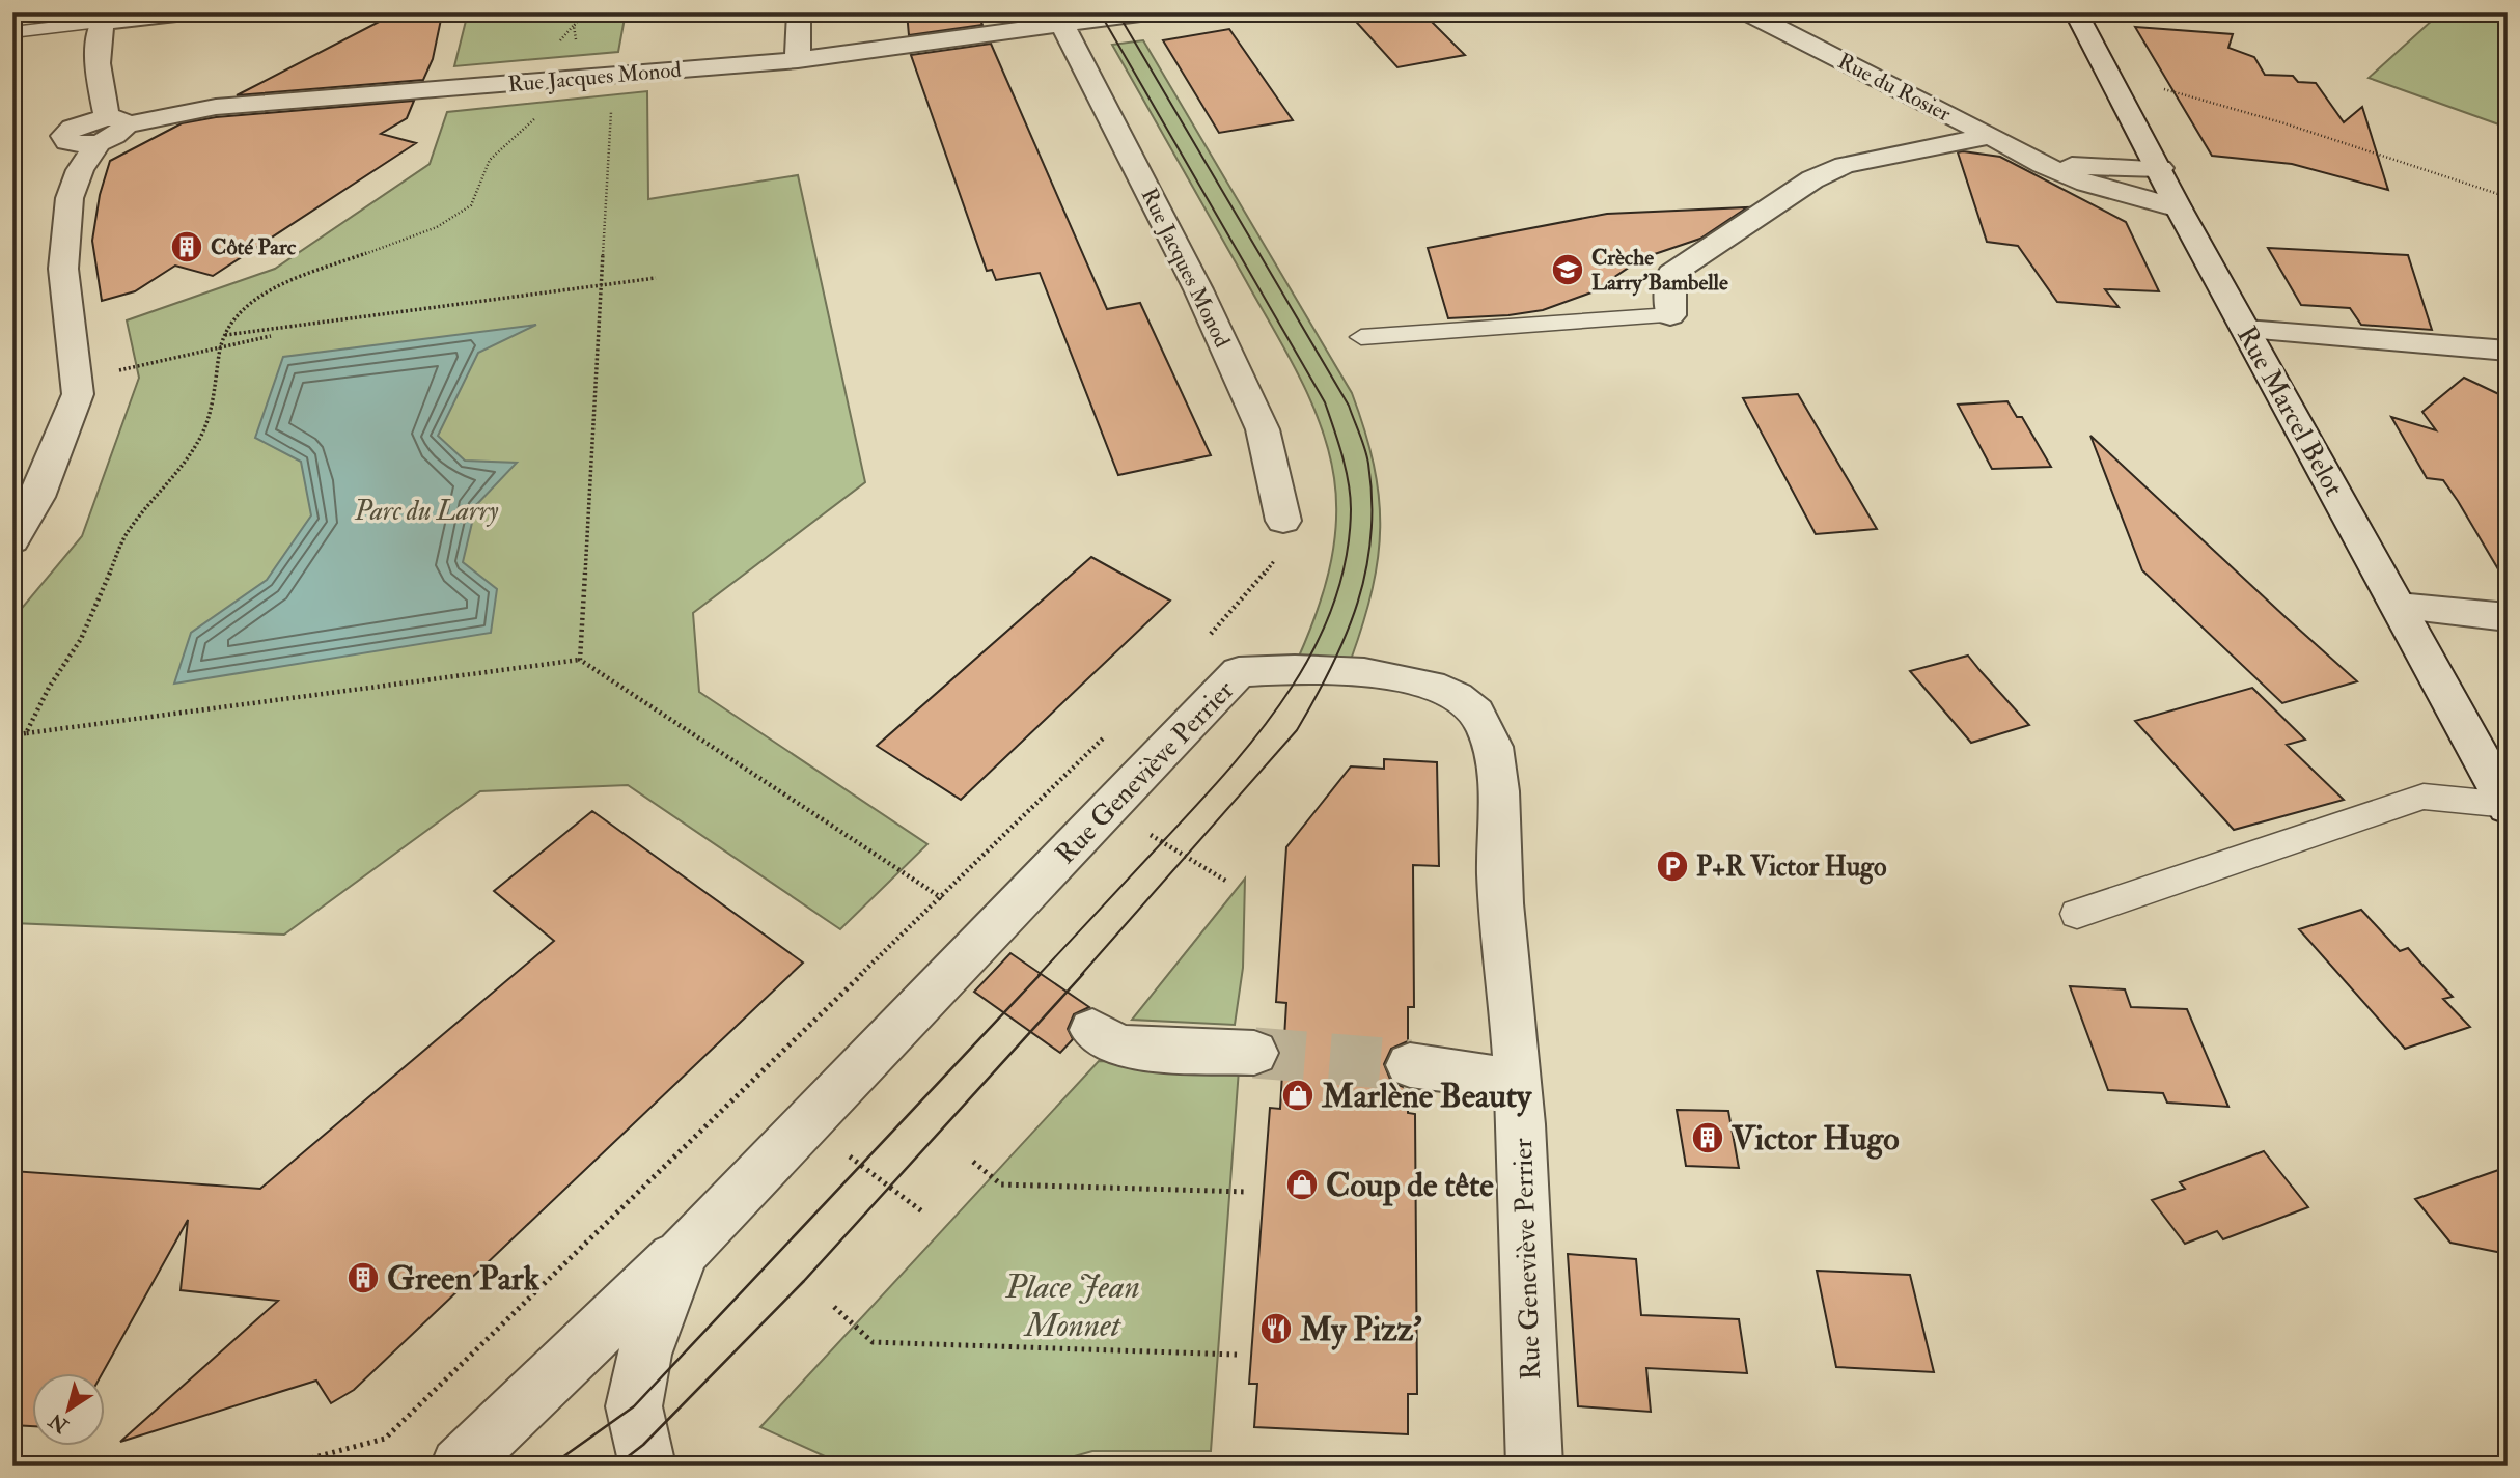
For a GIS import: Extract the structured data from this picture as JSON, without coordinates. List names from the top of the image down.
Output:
{
  "streets": {
    "street": [
      "Rue Jacques Monod",
      "Rue du Rosier",
      "Rue Marcel Belot",
      "Rue Geneviève Perrier"
    ]
  },
  "crossings": [
    ["Rue du Rosier", "Rue Marcel Belot"]
  ],
  "parks": ["Parc du Larry", "Place Jean Monnet"],
  "places": {
    "building": ["Côté Parc", "Victor Hugo", "Green Park"],
    "school or university": ["Crèche Larry'Bambelle"],
    "parking": ["P+R Victor Hugo"],
    "shop": ["Marlène Beauty", "Coup de tête"],
    "restaurant": ["My Pizz'"]
  },
  "north": "bottom left"
}
